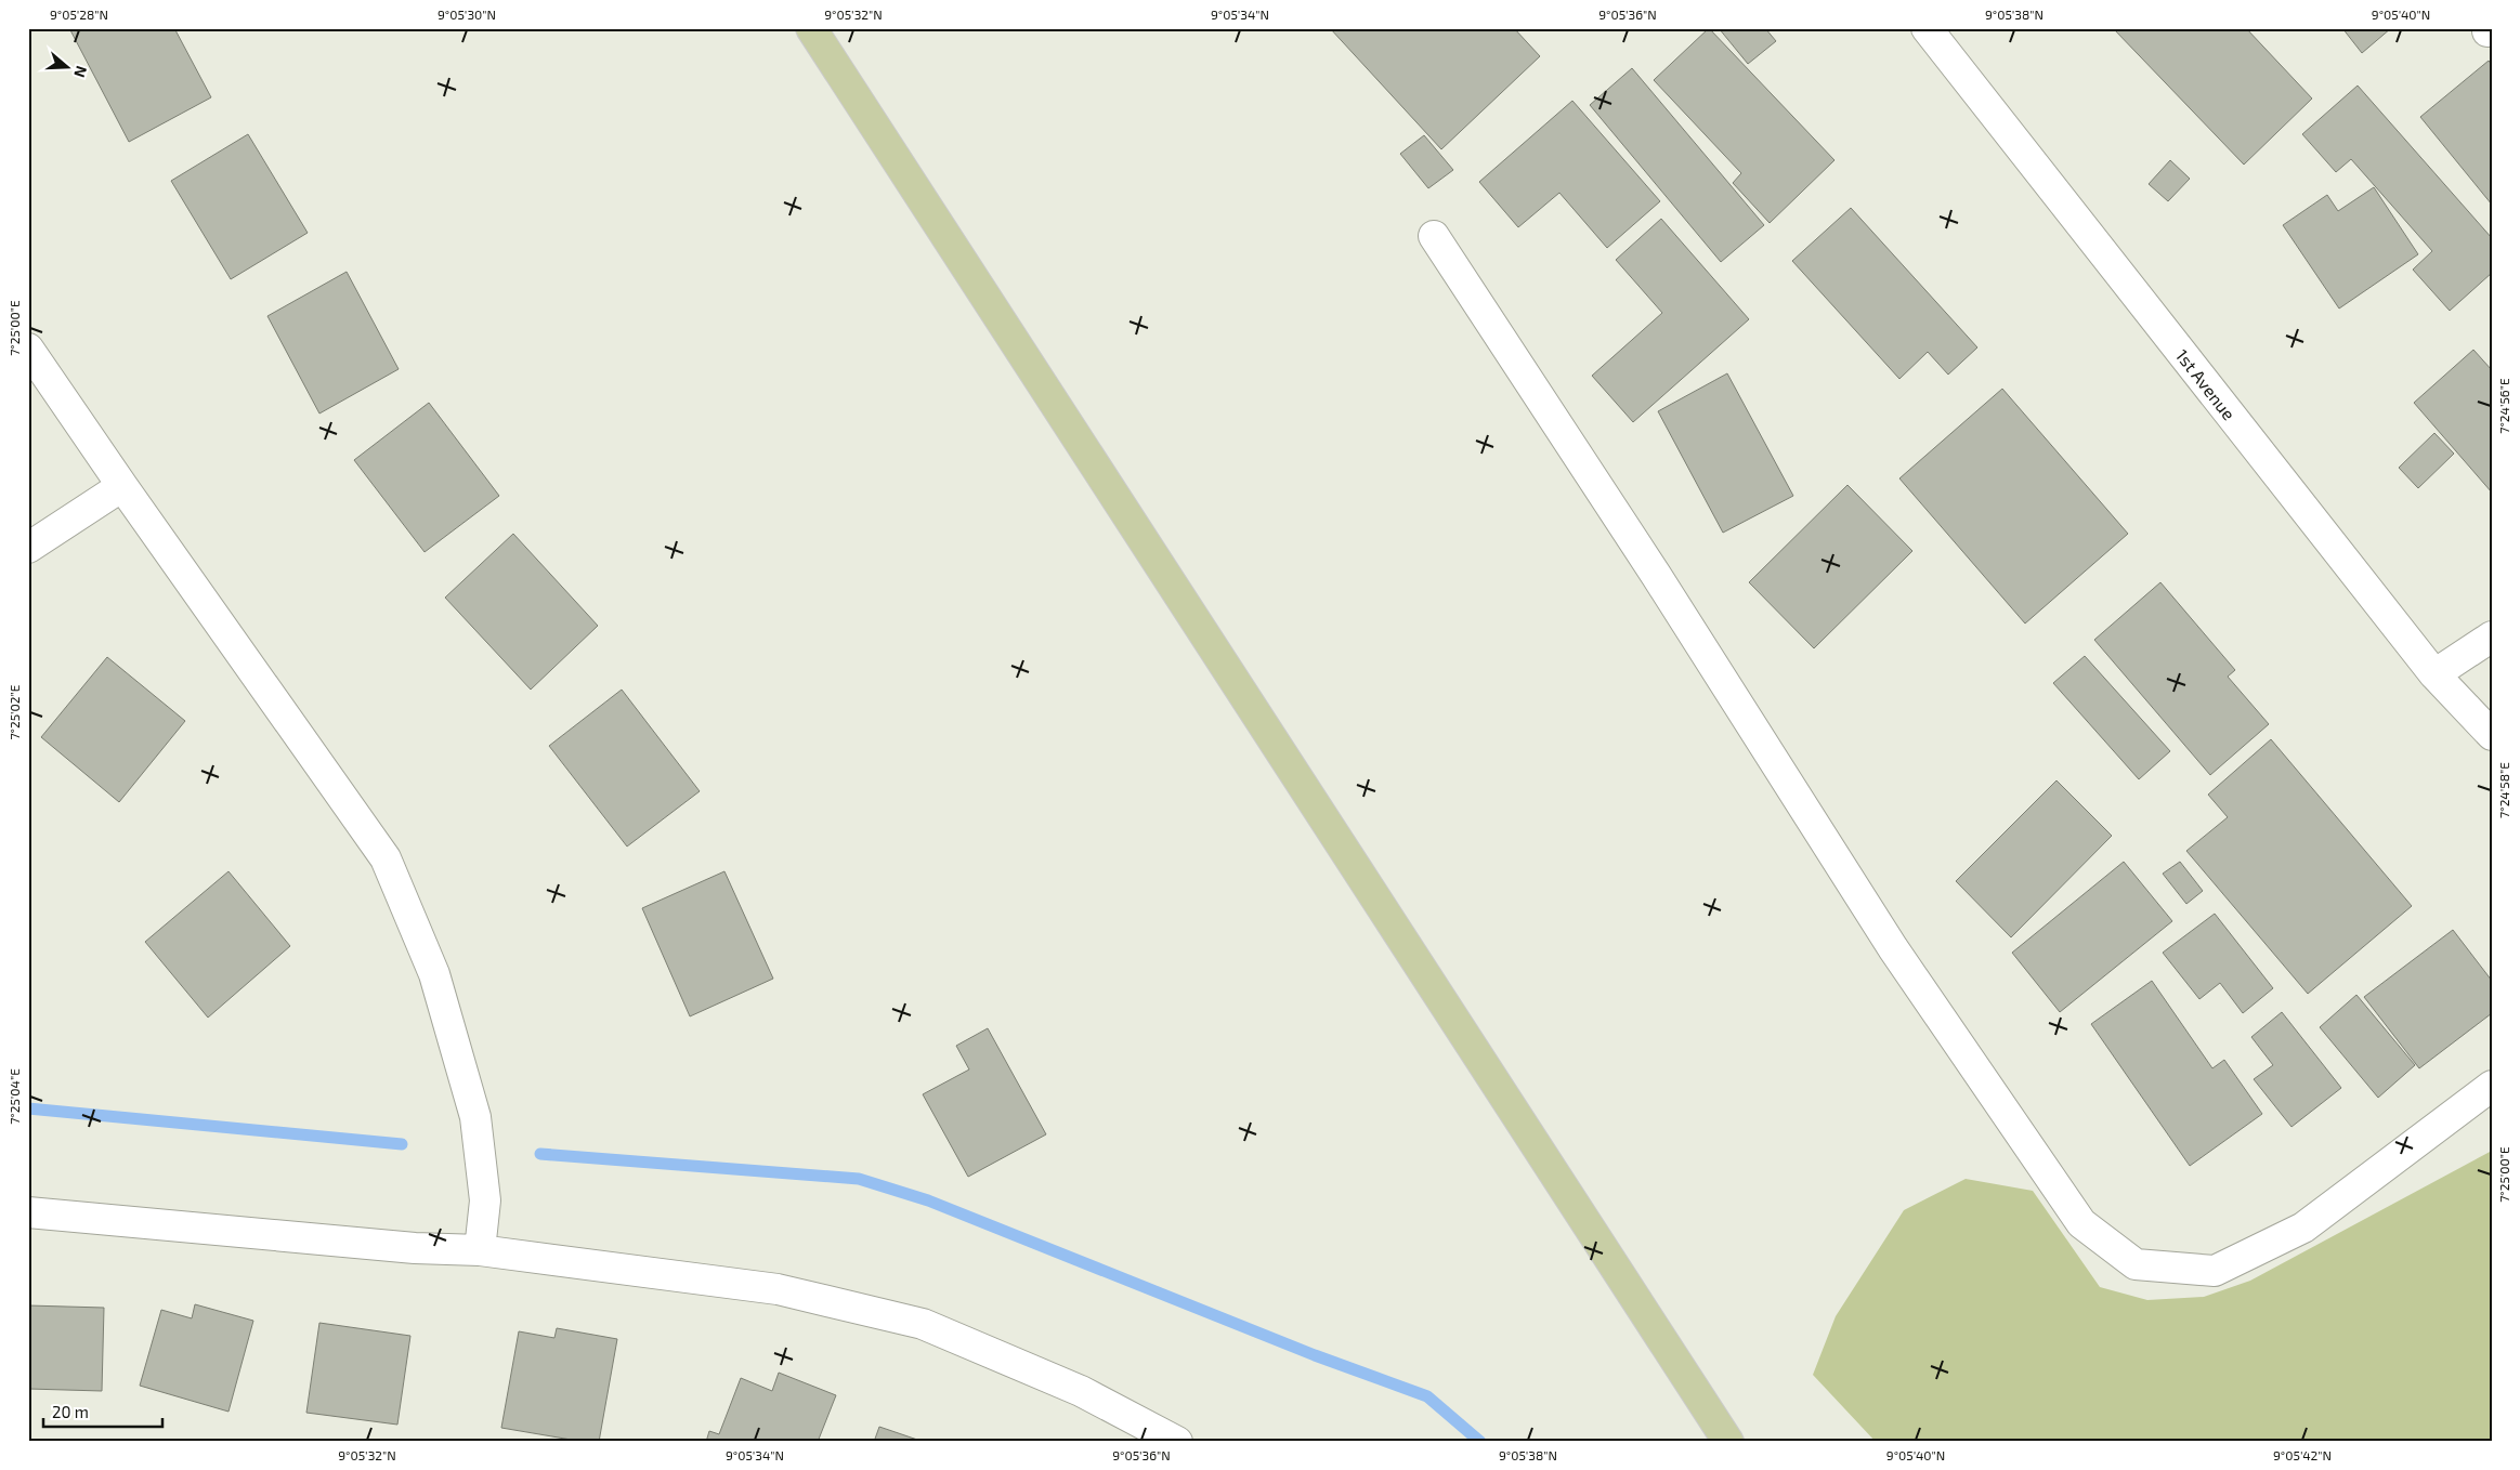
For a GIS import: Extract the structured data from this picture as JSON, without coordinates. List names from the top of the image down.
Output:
{
  "streets": {
    "street": ["1st Avenue"]
  },
  "scale_bar": "20 m",
  "north": "right",
  "coordinates": [
    "9°05'28\"N",
    "9°05'30\"N",
    "9°05'32\"N",
    "9°05'34\"N",
    "9°05'36\"N",
    "9°05'38\"N",
    "9°05'40\"N",
    "7°25'00\"E",
    "7°24'56\"E",
    "7°25'02\"E",
    "7°24'58\"E",
    "7°25'04\"E",
    "9°05'42\"N"
  ]
}
